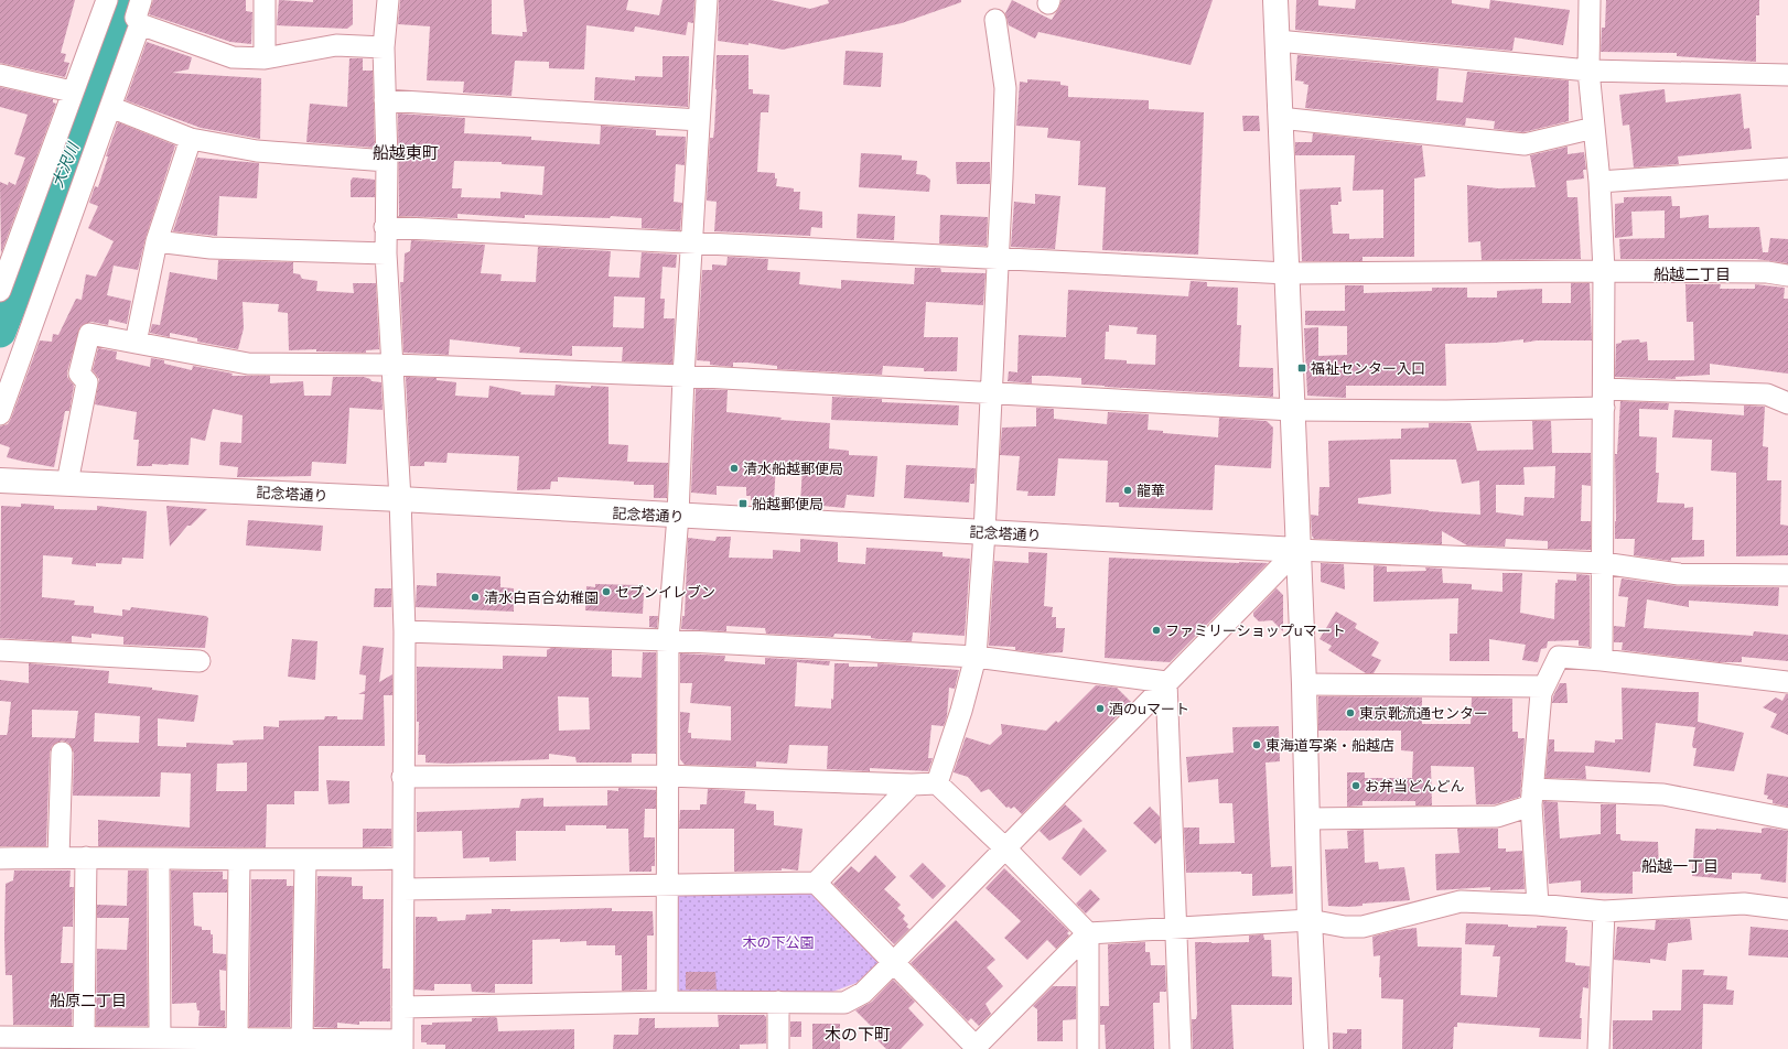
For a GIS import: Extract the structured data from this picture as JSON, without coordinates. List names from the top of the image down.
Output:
{
  "streets": {
    "street": ["記念塔通り"]
  },
  "districts": [
    "船越東町",
    "船越二丁目",
    "船越一丁目",
    "船原二丁目",
    "木の下町"
  ],
  "water": ["大沢川"],
  "parks": ["木の下公園"],
  "places": {
    "transit": ["福祉センター入口", "船越郵便局"],
    "other": [
      "清水船越郵便局",
      "龍華",
      "セブンイレブン",
      "清水白百合幼稚園",
      "ファミリーショップuマート",
      "酒のuマート",
      "東京靴流通センター",
      "東海道写楽・船越店",
      "お弁当どんどん"
    ]
  }
}
